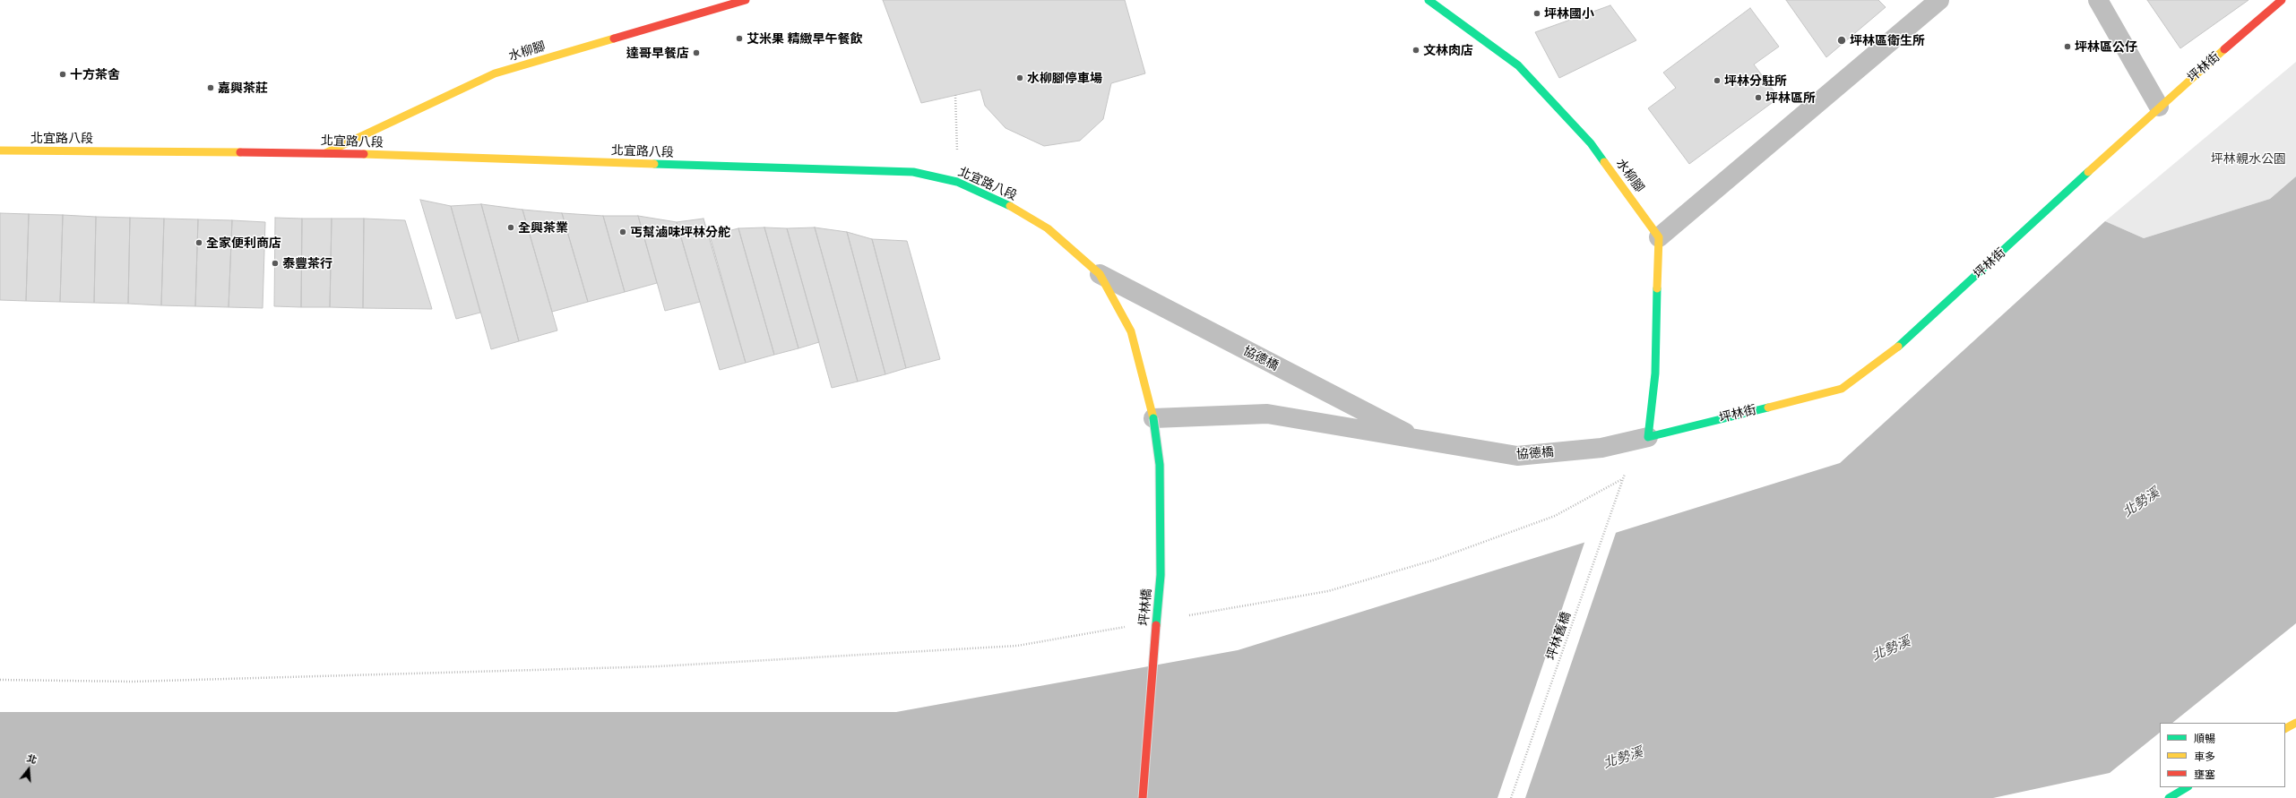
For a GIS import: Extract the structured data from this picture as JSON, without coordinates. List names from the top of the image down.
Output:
{
  "streets": {
    "main road": [
      "水柳腳",
      "坪林街",
      "北宜路八段",
      "坪林橋"
    ],
    "street": ["協德橋"],
    "path": ["坪林舊橋"]
  },
  "crossings": [
    ["水柳腳", "北宜路八段"],
    ["坪林街", "協德橋"],
    ["北宜路八段", "協德橋"],
    ["北宜路八段", "坪林橋"],
    ["協德橋", "坪林橋"]
  ],
  "water": ["北勢溪"],
  "parks": ["坪林親水公園"],
  "places": [
    "坪林國小",
    "艾米果 精緻早午餐飲",
    "坪林區衛生所",
    "坪林區公仔",
    "文林肉店",
    "達哥早餐店",
    "十方茶舍",
    "水柳腳停車場",
    "坪林分駐所",
    "嘉興茶莊",
    "坪林區所",
    "全興茶業",
    "丐幫滷味坪林分舵",
    "全家便利商店",
    "泰豐茶行"
  ],
  "legend": ["順暢", "車多", "壅塞"],
  "north": "top"
}
